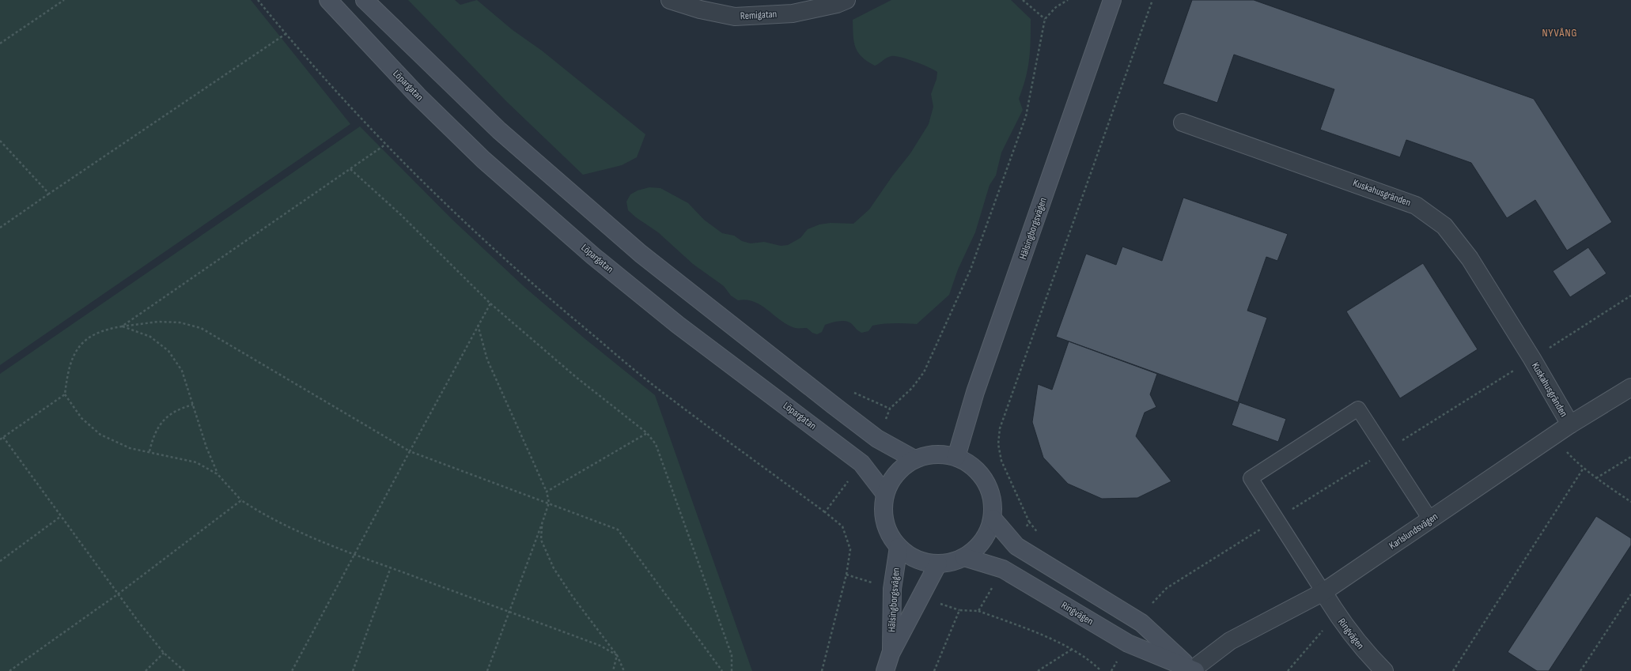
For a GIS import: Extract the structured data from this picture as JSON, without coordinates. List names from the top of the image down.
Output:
{
  "streets": {
    "street": [
      "Remigatan",
      "Löpargatan",
      "Kuskahusgränden",
      "Hälsingborgsvägen",
      "Karlslundsvägen",
      "Ringvägen"
    ]
  },
  "crossings": [
    ["Löpargatan", "Hälsingborgsvägen"],
    ["Löpargatan", "Ringvägen"],
    ["Kuskahusgränden", "Karlslundsvägen"],
    ["Hälsingborgsvägen", "Ringvägen"],
    ["Karlslundsvägen", "Ringvägen"]
  ],
  "districts": ["NYVÅNG"]
}
